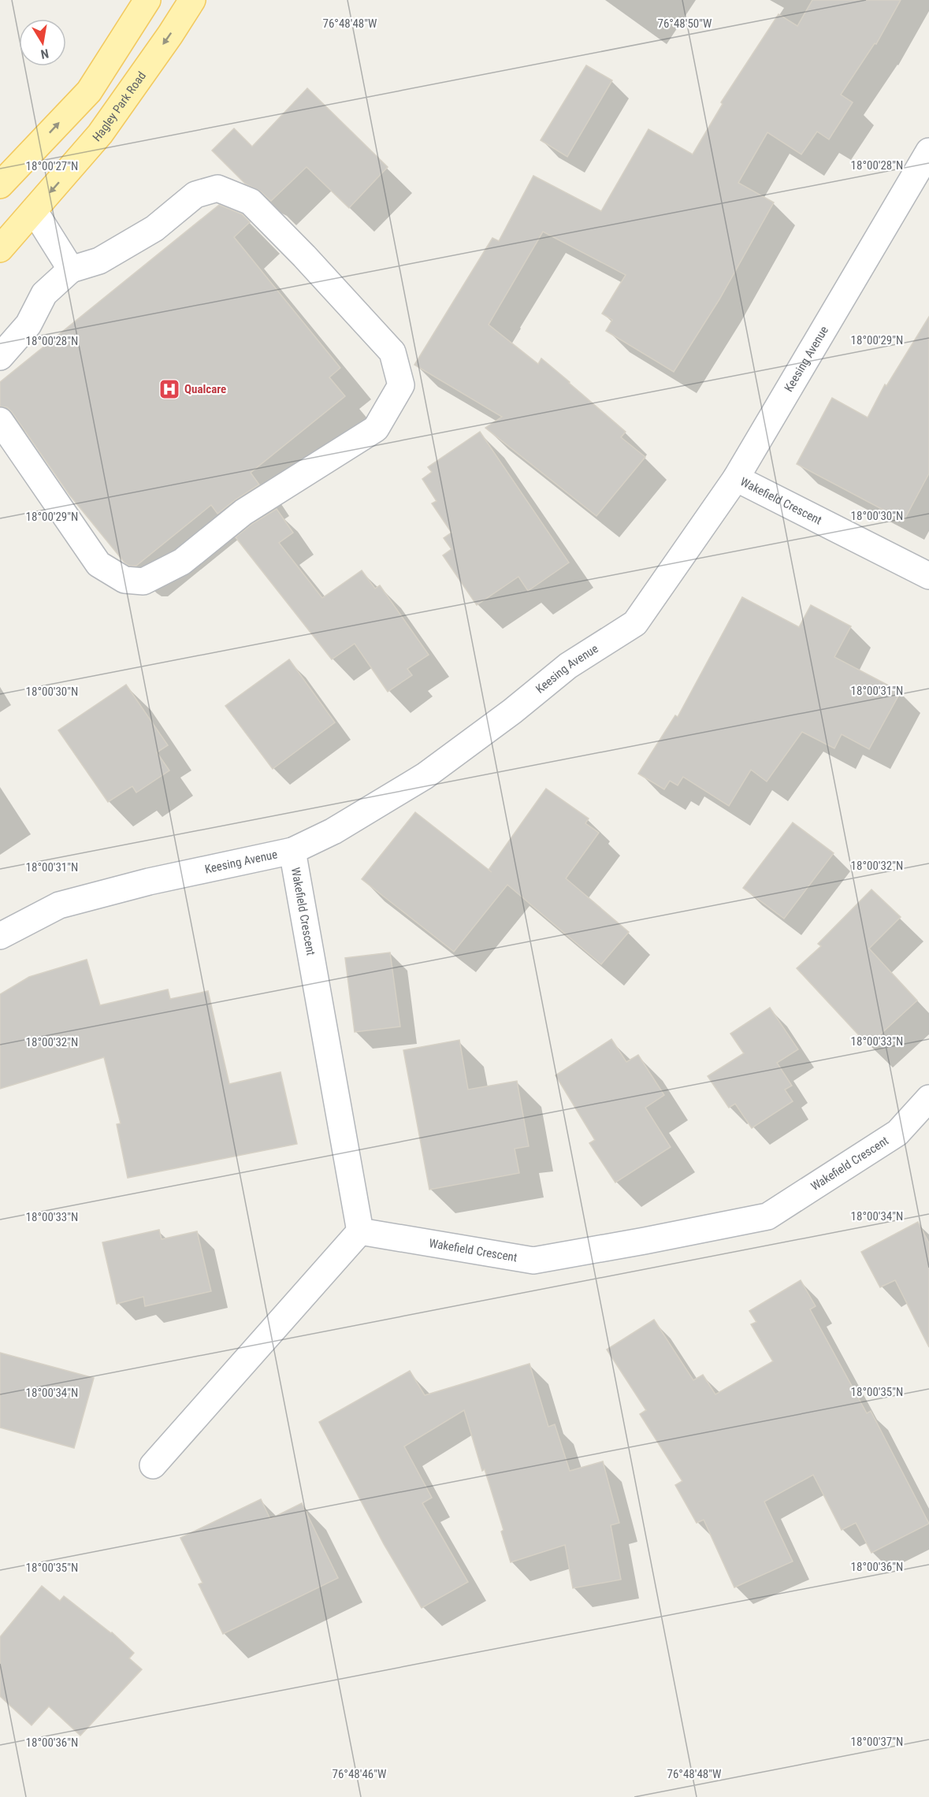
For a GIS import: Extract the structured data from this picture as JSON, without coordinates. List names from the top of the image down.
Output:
{
  "streets": {
    "main road": ["Hagley Park Road"],
    "street": ["Keesing Avenue", "Wakefield Crescent"]
  },
  "crossings": [
    ["Keesing Avenue", "Wakefield Crescent"]
  ],
  "places": {
    "hospital": ["Qualcare"]
  },
  "north": "bottom",
  "coordinates": [
    "76°48'48\"W",
    "76°48'50\"W",
    "18°00'28\"N",
    "18°00'27\"N",
    "18°00'29\"N",
    "18°00'30\"N",
    "18°00'31\"N",
    "18°00'32\"N",
    "18°00'33\"N",
    "18°00'34\"N",
    "18°00'35\"N",
    "18°00'36\"N",
    "18°00'37\"N",
    "76°48'46\"W"
  ]
}
